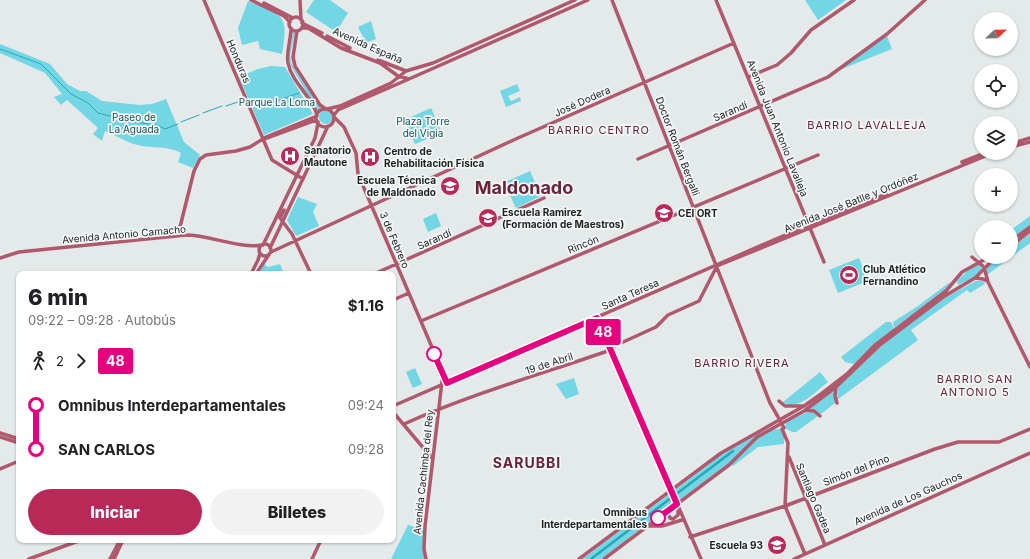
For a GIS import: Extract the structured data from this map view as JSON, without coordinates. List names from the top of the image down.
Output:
{
  "streets": {
    "street": [
      "Avenida España",
      "Honduras",
      "José Dodera",
      "Sarandí",
      "Avenida Juan Antonio Lavalleja",
      "Doctor Román Bergalli",
      "Avenida José Batlle y Ordóñez",
      "Avenida Antonio Camacho",
      "3 de Febrero",
      "Rincón",
      "Santa Teresa",
      "19 de Abril",
      "Simón del Pino",
      "Avenida Cachimba del Rey",
      "Santiago Gadea",
      "Avenida de Los Gauchos"
    ]
  },
  "crossings": [
    ["José Dodera", "Avenida Juan Antonio Lavalleja"],
    ["José Dodera", "Doctor Román Bergalli"],
    ["José Dodera", "3 de Febrero"],
    ["Sarandí", "Avenida Juan Antonio Lavalleja"],
    ["Sarandí", "Doctor Román Bergalli"],
    ["Sarandí", "3 de Febrero"],
    ["Avenida Juan Antonio Lavalleja", "Avenida José Batlle y Ordóñez"],
    ["Avenida Juan Antonio Lavalleja", "Rincón"],
    ["Doctor Román Bergalli", "Avenida José Batlle y Ordóñez"],
    ["Doctor Román Bergalli", "Rincón"],
    ["Doctor Román Bergalli", "Santa Teresa"],
    ["Doctor Román Bergalli", "Santiago Gadea"],
    ["Avenida José Batlle y Ordóñez", "Santa Teresa"],
    ["3 de Febrero", "Rincón"],
    ["3 de Febrero", "Santa Teresa"],
    ["Santa Teresa", "19 de Abril"],
    ["Santa Teresa", "Avenida Cachimba del Rey"],
    ["19 de Abril", "Avenida Cachimba del Rey"],
    ["Simón del Pino", "Santiago Gadea"],
    ["Santiago Gadea", "Avenida de Los Gauchos"]
  ],
  "districts": [
    "BARRIO LAVALLEJA",
    "BARRIO CENTRO",
    "Maldonado",
    "BARRIO RIVERA",
    "BARRIO SAN ANTONIO 5",
    "SARUBBI"
  ],
  "parks": ["Parque La Loma", "Paseo de La Aguada", "Plaza Torre del Vigia"],
  "places": {
    "hospital": ["Sanatorio Mautone", "Centro de Rehabilitación Física"],
    "school or university": [
      "Escuela Técnica de Maldonado",
      "CEI ORT",
      "Escuela Ramirez (Formación de Maestros)",
      "Escuela 93"
    ],
    "sports": ["Club Atlético Fernandino"],
    "other": ["Omnibus Interdepartamentales"]
  },
  "lines": ["bus line 48"],
  "north": "right",
  "page": {
    "on_map": "48",
    "map_buttons": ["+", "−"],
    "heading": ["6 min", "09:22 – 09:28 · Autobús", "$1.16"],
    "legs": ["2", "48"],
    "list": [
      {
        "name": "Omnibus Interdepartamentales",
        "value": "09:24"
      },
      {
        "name": "SAN CARLOS",
        "value": "09:28"
      }
    ],
    "buttons": ["Iniciar", "Billetes"]
  }
}
